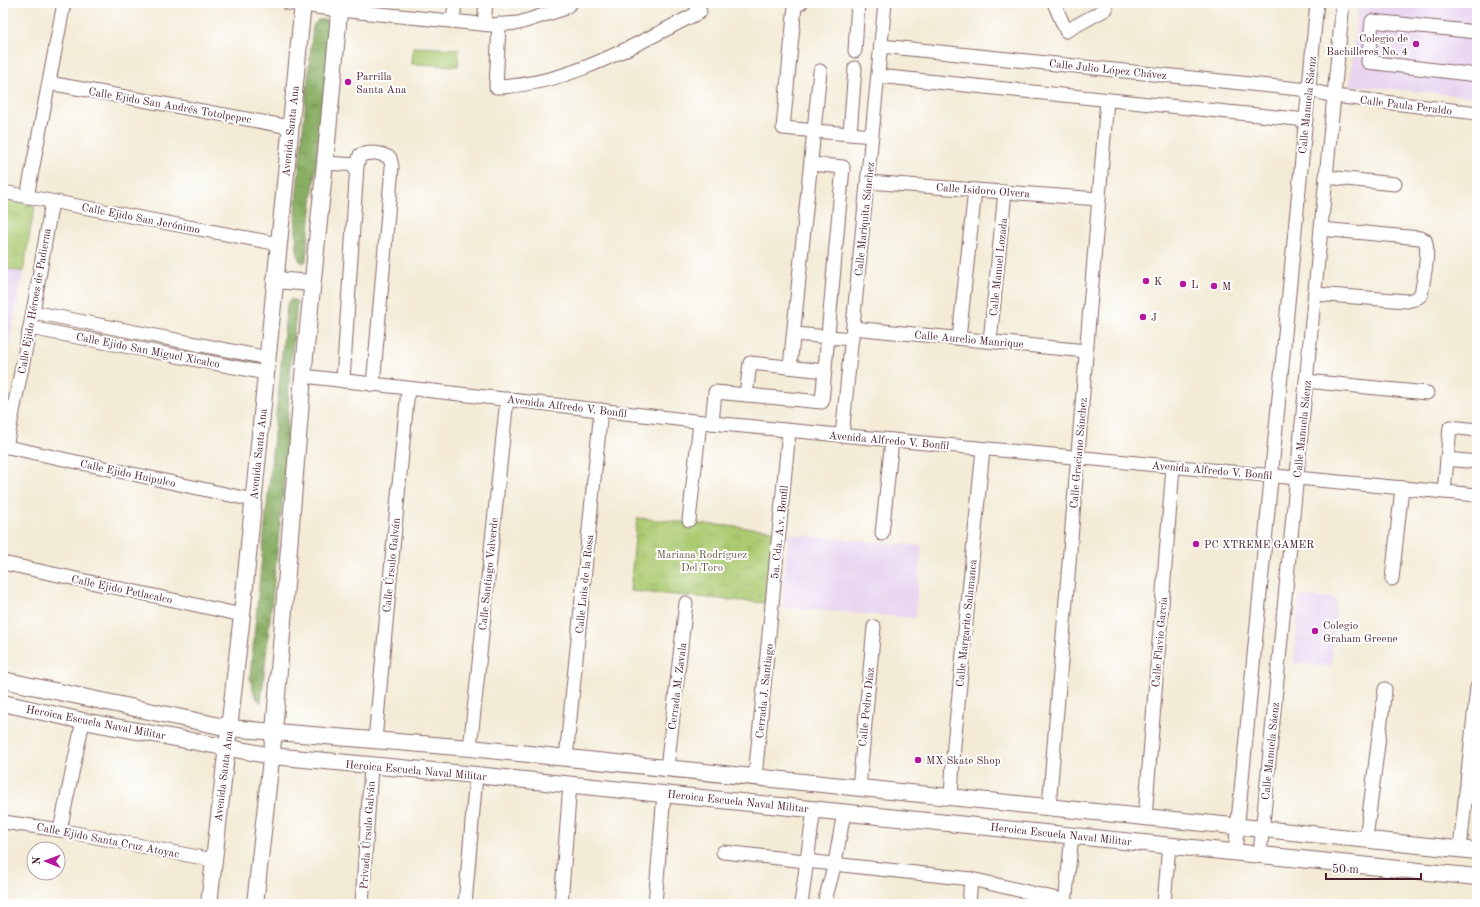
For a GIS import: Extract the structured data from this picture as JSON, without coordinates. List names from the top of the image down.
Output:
{
  "streets": {
    "main road": ["Avenida Santa Ana", "Heroica Escuela Naval Militar"],
    "street": [
      "Calle Julio López Chávez",
      "Calle Ejido San Andrés Totolpepec",
      "Calle Manuela Sáenz",
      "Calle Paula Peraldo",
      "Calle Isidoro Olvera",
      "Calle Ejido San Jerónimo",
      "Calle Mariquita Sánchez",
      "Calle Manuel Lozada",
      "Calle Ejido Héroes de Padierna",
      "Calle Aurelio Manrique",
      "Calle Ejido San Miguel Xicalco",
      "Avenida Alfredo V. Bonfil",
      "Calle Graciano Sánchez",
      "Calle Ejido Huipulco",
      "5a. Cda. A.v. Bonfil",
      "Calle Úrsulo Galván",
      "Calle Santiago Valverde",
      "Calle Luis de la Rosa",
      "Calle Ejido Petlacalco",
      "Calle Margarito Salamanca",
      "Calle Flavio García",
      "Cerrada M. Zavala",
      "Cerrada J. Santiago",
      "Calle Pedro Díaz",
      "Privada Úrsulo Galván",
      "Calle Ejido Santa Cruz Atoyac"
    ]
  },
  "crossings": [
    ["Calle Julio López Chávez", "Calle Manuela Sáenz"],
    ["Calle Julio López Chávez", "Calle Paula Peraldo"],
    ["Calle Julio López Chávez", "Calle Mariquita Sánchez"],
    ["Calle Ejido San Andrés Totolpepec", "Avenida Santa Ana"],
    ["Calle Manuela Sáenz", "Calle Paula Peraldo"],
    ["Calle Manuela Sáenz", "Avenida Alfredo V. Bonfil"],
    ["Calle Manuela Sáenz", "Heroica Escuela Naval Militar"],
    ["Avenida Santa Ana", "Calle Ejido San Jerónimo"],
    ["Avenida Santa Ana", "Calle Ejido San Miguel Xicalco"],
    ["Avenida Santa Ana", "Calle Ejido Huipulco"],
    ["Avenida Santa Ana", "Calle Ejido Petlacalco"],
    ["Avenida Santa Ana", "Heroica Escuela Naval Militar"],
    ["Avenida Santa Ana", "Calle Ejido Santa Cruz Atoyac"],
    ["Calle Isidoro Olvera", "Calle Mariquita Sánchez"],
    ["Calle Isidoro Olvera", "Calle Manuel Lozada"],
    ["Calle Isidoro Olvera", "Calle Graciano Sánchez"],
    ["Calle Ejido San Jerónimo", "Calle Ejido Héroes de Padierna"],
    ["Calle Mariquita Sánchez", "Calle Aurelio Manrique"],
    ["Calle Mariquita Sánchez", "Avenida Alfredo V. Bonfil"],
    ["Calle Manuel Lozada", "Calle Aurelio Manrique"],
    ["Calle Ejido Héroes de Padierna", "Calle Ejido San Miguel Xicalco"],
    ["Calle Ejido Héroes de Padierna", "Calle Ejido Huipulco"],
    ["Calle Aurelio Manrique", "Calle Graciano Sánchez"],
    ["Avenida Alfredo V. Bonfil", "Calle Graciano Sánchez"],
    ["Avenida Alfredo V. Bonfil", "5a. Cda. A.v. Bonfil"],
    ["Avenida Alfredo V. Bonfil", "Calle Úrsulo Galván"],
    ["Avenida Alfredo V. Bonfil", "Calle Santiago Valverde"],
    ["Avenida Alfredo V. Bonfil", "Calle Luis de la Rosa"],
    ["Avenida Alfredo V. Bonfil", "Calle Margarito Salamanca"],
    ["Avenida Alfredo V. Bonfil", "Calle Flavio García"],
    ["Calle Graciano Sánchez", "Heroica Escuela Naval Militar"],
    ["5a. Cda. A.v. Bonfil", "Cerrada J. Santiago"],
    ["Calle Úrsulo Galván", "Heroica Escuela Naval Militar"],
    ["Calle Santiago Valverde", "Heroica Escuela Naval Militar"],
    ["Calle Luis de la Rosa", "Heroica Escuela Naval Militar"],
    ["Calle Margarito Salamanca", "Heroica Escuela Naval Militar"],
    ["Calle Flavio García", "Heroica Escuela Naval Militar"],
    ["Cerrada M. Zavala", "Heroica Escuela Naval Militar"],
    ["Cerrada J. Santiago", "Heroica Escuela Naval Militar"],
    ["Calle Pedro Díaz", "Heroica Escuela Naval Militar"],
    ["Heroica Escuela Naval Militar", "Privada Úrsulo Galván"]
  ],
  "parks": ["Mariana Rodríguez Del Toro"],
  "places": [
    "Colegio de Bachilleres No. 4",
    "Parrilla Santa Ana",
    "K",
    "L",
    "M",
    "J",
    "PC XTREME GAMER",
    "Colegio Graham Greene",
    "MX Skate Shop"
  ],
  "scale_bar": "50 m",
  "north": "left"
}
